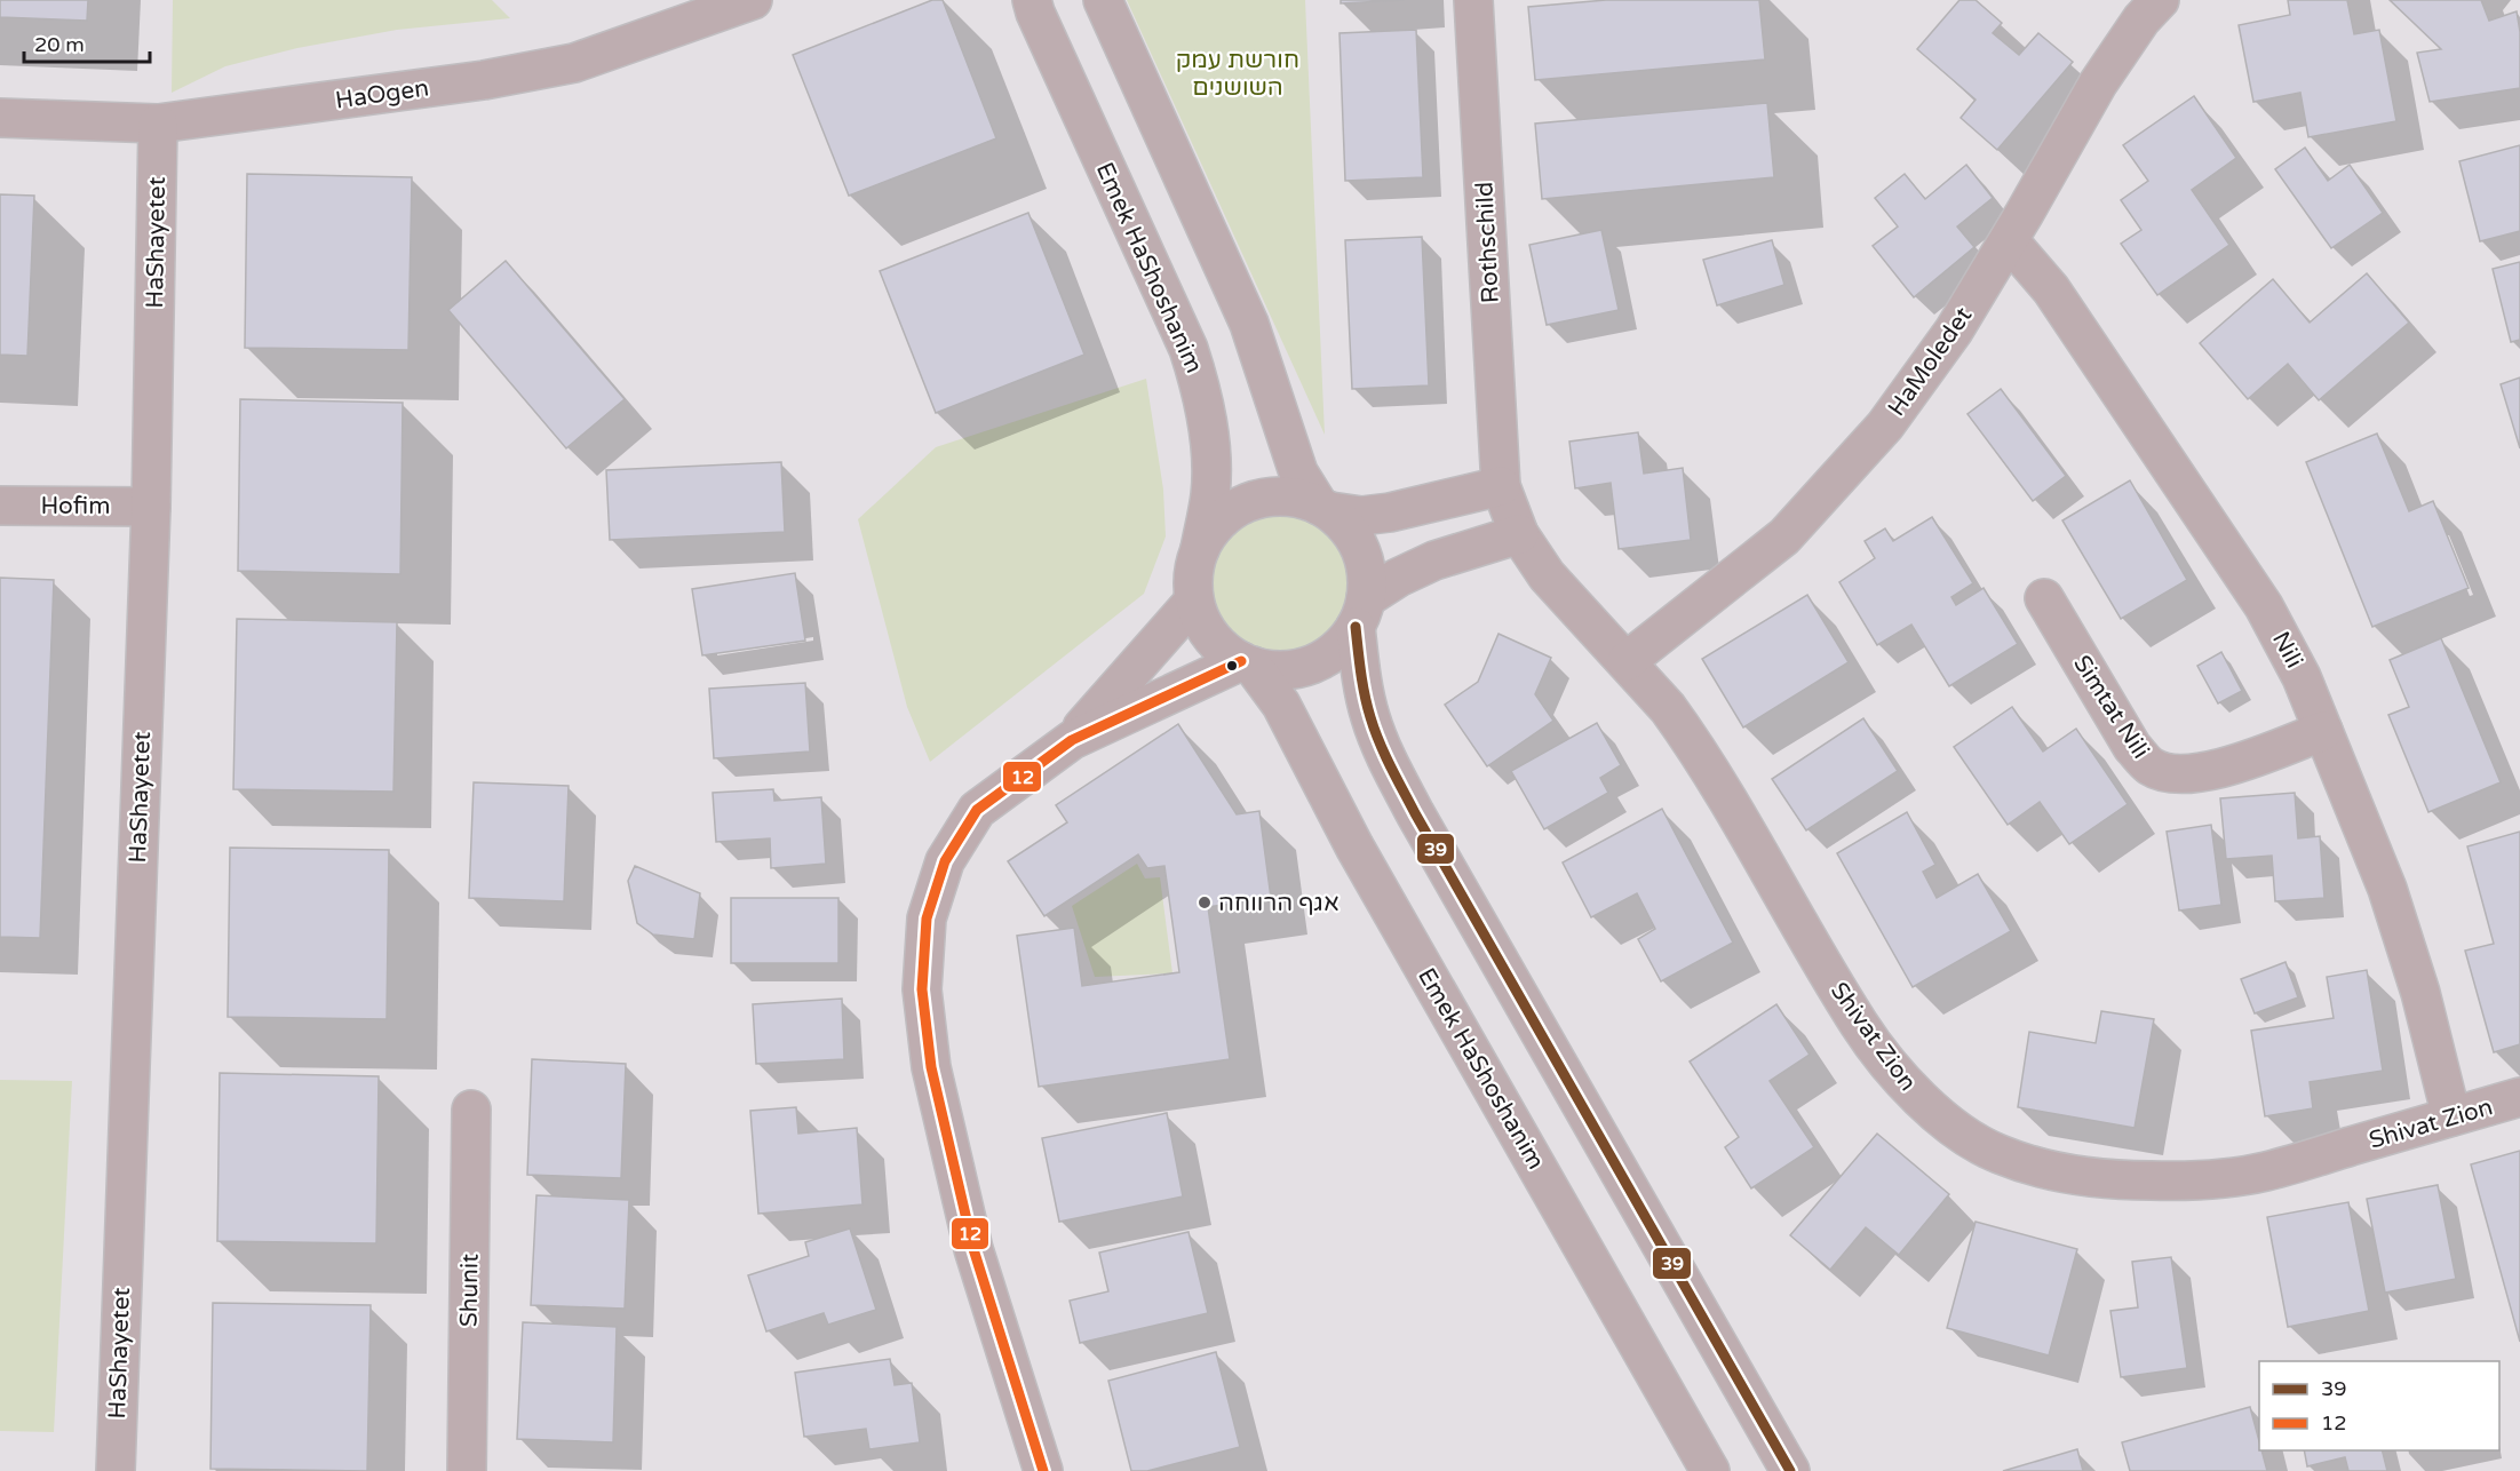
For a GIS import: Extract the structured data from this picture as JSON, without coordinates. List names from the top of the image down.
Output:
{
  "streets": {
    "street": [
      "HaOgen",
      "HaShayetet",
      "Rothschild",
      "Emek HaShoshanim",
      "HaMoledet",
      "Hofim",
      "Nili",
      "Simtat Nili",
      "Shivat Zion",
      "Shunit"
    ]
  },
  "crossings": [
    ["HaOgen", "HaShayetet"],
    ["HaShayetet", "Hofim"],
    ["Rothschild", "Shivat Zion"],
    ["HaMoledet", "Nili"],
    ["HaMoledet", "Shivat Zion"],
    ["Nili", "Simtat Nili"],
    ["Nili", "Shivat Zion"]
  ],
  "parks": ["חורשת עמק השושנים"],
  "places": ["אגף הרווחה"],
  "lines": ["transit line 39", "transit line 12"],
  "legend": ["39", "12"],
  "scale_bar": "20 m"
}
